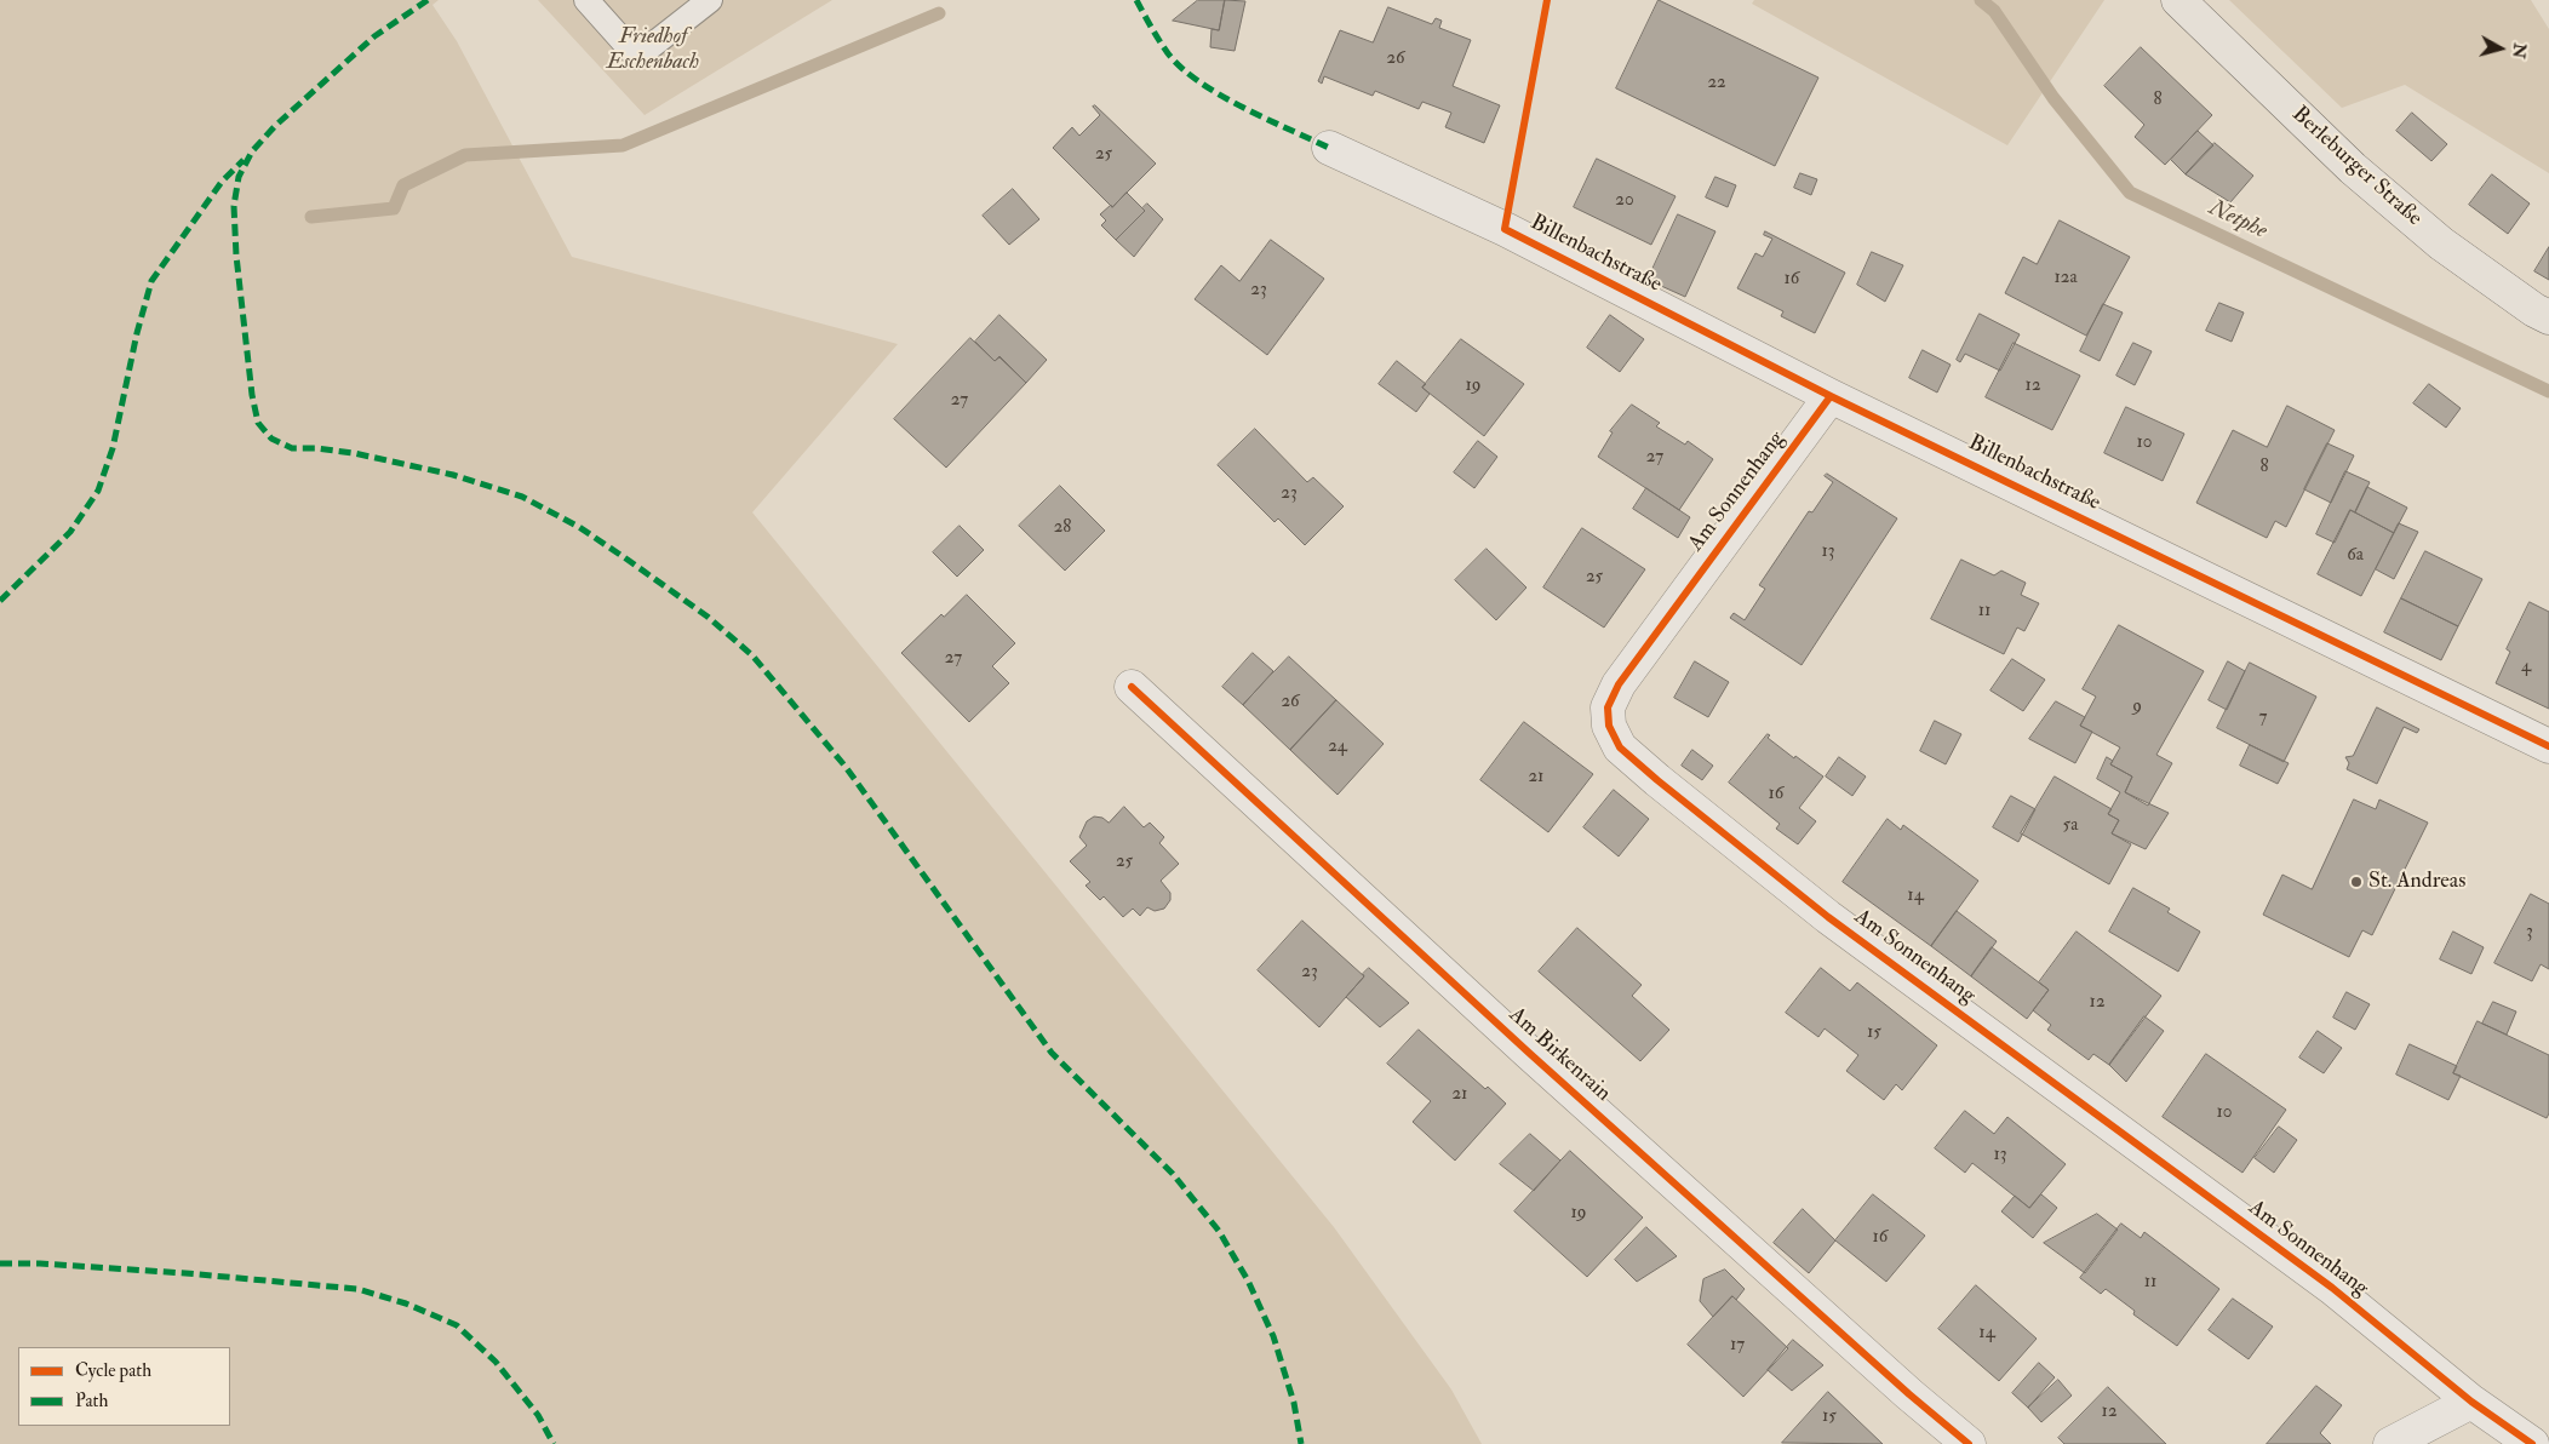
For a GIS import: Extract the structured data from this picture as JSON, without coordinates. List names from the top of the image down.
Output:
{
  "streets": {
    "main road": ["Berleburger Straße"],
    "street": ["Billenbachstraße", "Am Sonnenhang", "Am Birkenrain"]
  },
  "crossings": [
    ["Billenbachstraße", "Am Sonnenhang"]
  ],
  "water": ["Netphe"],
  "parks": ["Friedhof Eschenbach"],
  "places": ["St. Andreas"],
  "house_numbers": [
    "26",
    "22",
    "8",
    "25",
    "20",
    "12a",
    "16",
    "23",
    "19",
    "12",
    "27",
    "10",
    "27",
    "8",
    "23",
    "28",
    "13",
    "6a",
    "25",
    "11",
    "27",
    "4",
    "26",
    "9",
    "7",
    "24",
    "21",
    "16",
    "5a",
    "25",
    "14",
    "3",
    "23",
    "12",
    "15",
    "21",
    "10",
    "13",
    "19",
    "16",
    "11",
    "14",
    "17",
    "12",
    "15"
  ],
  "legend": ["Cycle path", "Path"],
  "north": "right"
}
